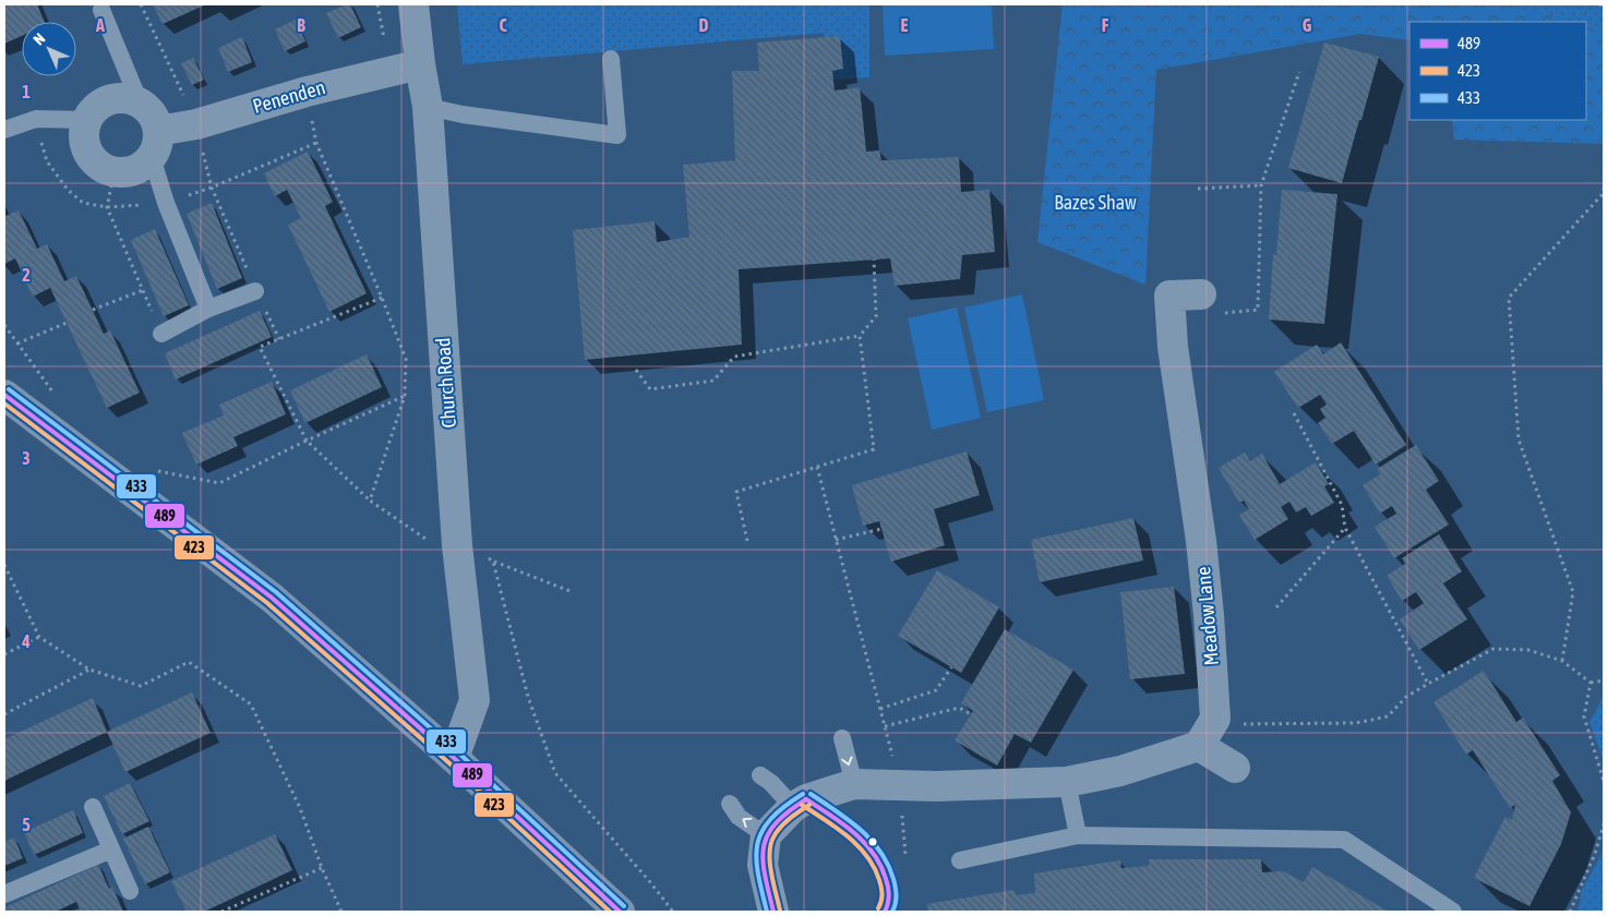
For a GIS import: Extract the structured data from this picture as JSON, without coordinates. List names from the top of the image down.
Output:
{
  "streets": {
    "street": ["Penenden", "Church Road", "Meadow Lane"]
  },
  "crossings": [
    ["Penenden", "Church Road"]
  ],
  "parks": ["Bazes Shaw"],
  "lines": ["transit line 433", "transit line 489", "transit line 423"],
  "legend": ["489", "423", "433"],
  "north": "top left",
  "grid": {
    "columns": [
      "A",
      "B",
      "C",
      "D",
      "E",
      "F",
      "G"
    ],
    "rows": [
      "1",
      "2",
      "3",
      "4",
      "5"
    ]
  }
}
